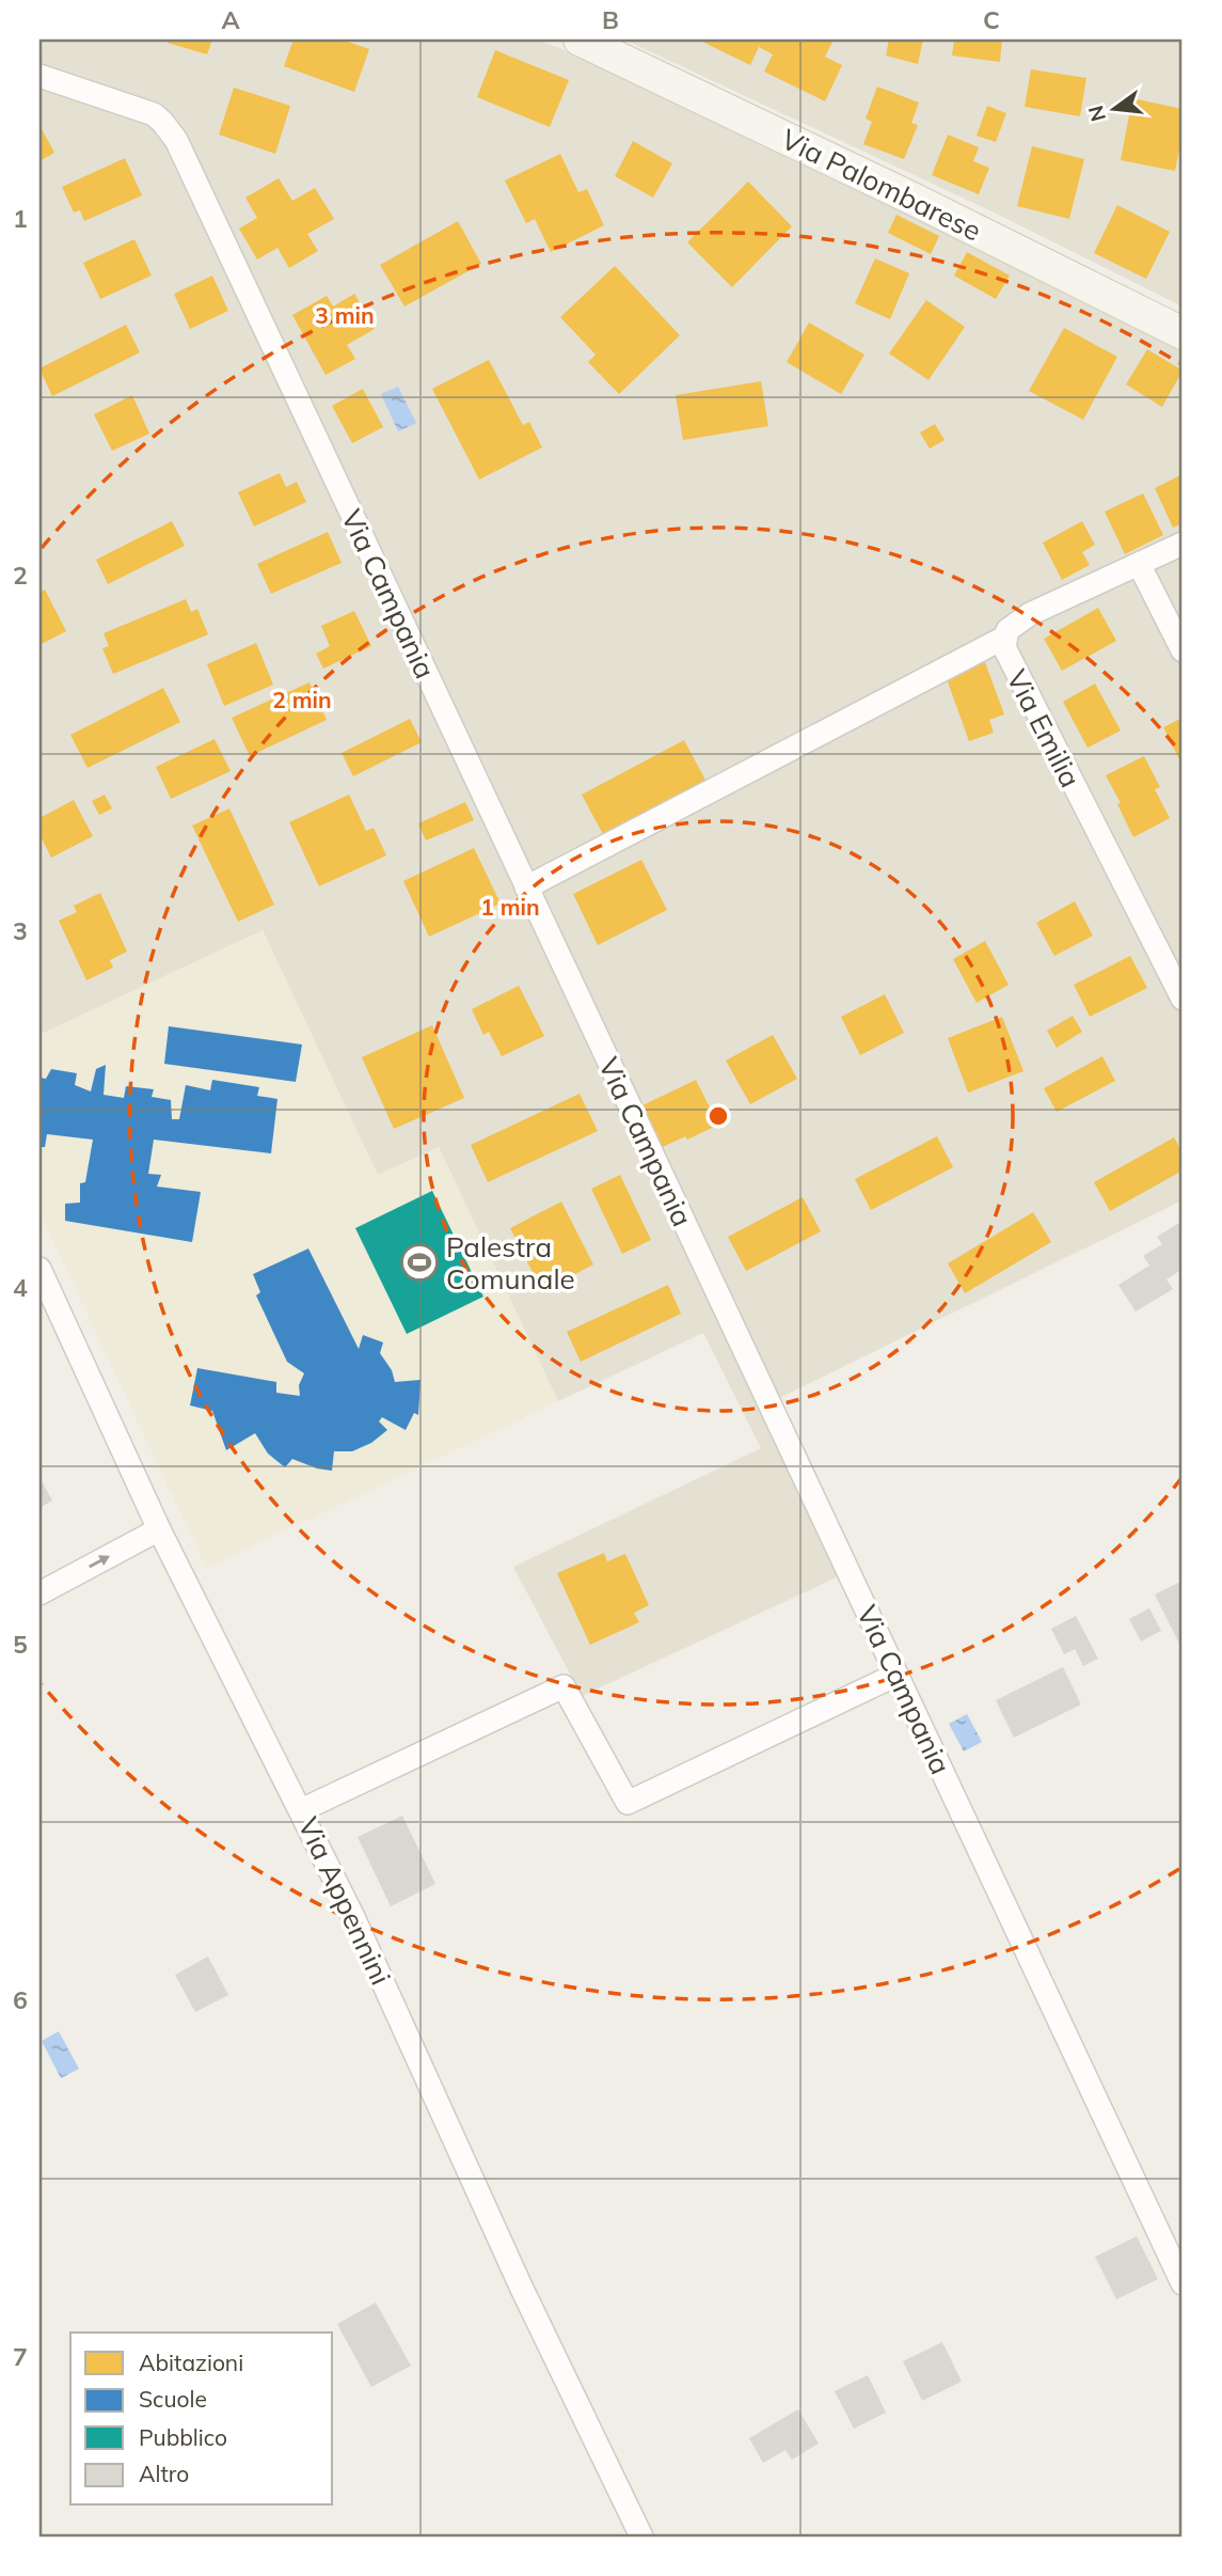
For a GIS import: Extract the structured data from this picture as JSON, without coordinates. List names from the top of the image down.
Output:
{
  "streets": {
    "main road": ["Via Palombarese"],
    "street": ["Via Campania", "Via Emilia", "Via Appennini"]
  },
  "places": {
    "sports": ["Palestra Comunale"]
  },
  "legend": [
    "Abitazioni",
    "Scuole",
    "Pubblico",
    "Altro"
  ],
  "north": "left",
  "grid": {
    "columns": ["A", "B", "C"],
    "rows": [
      "1",
      "2",
      "3",
      "4",
      "5",
      "6",
      "7"
    ]
  },
  "rings": ["3 min", "2 min", "1 min"]
}
